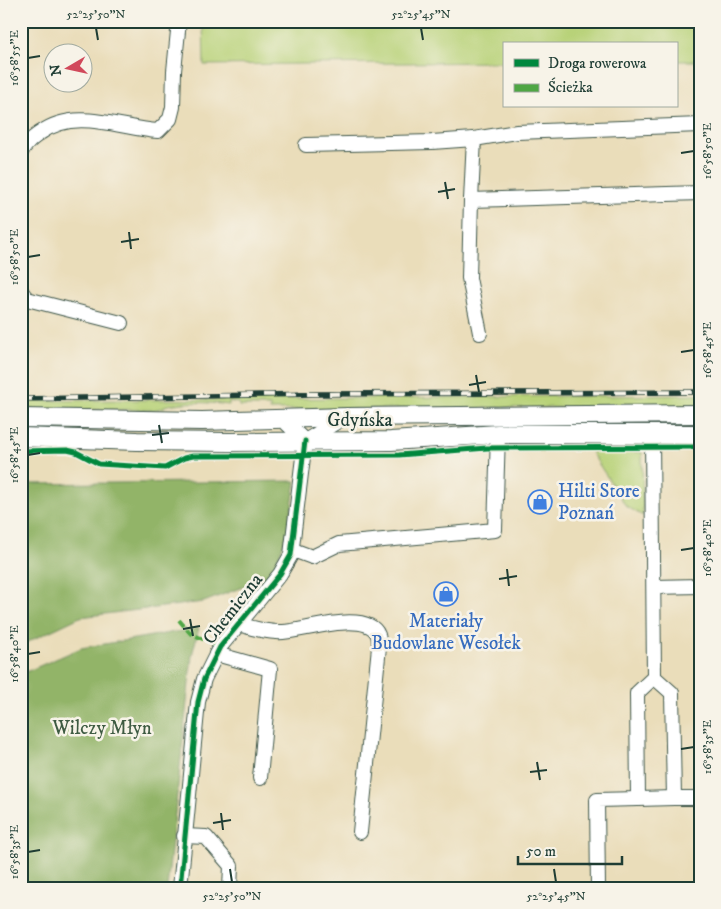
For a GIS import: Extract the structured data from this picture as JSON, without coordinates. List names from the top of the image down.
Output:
{
  "streets": {
    "main road": ["Gdyńska"],
    "street": ["Chemiczna"]
  },
  "crossings": [
    ["Gdyńska", "Chemiczna"]
  ],
  "parks": ["Wilczy Młyn"],
  "places": {
    "shop": ["Hilti Store Poznań", "Materiały Budowlane Wesołek"]
  },
  "legend": ["Droga rowerowa", "Ścieżka"],
  "scale_bar": "50 m",
  "north": "left",
  "coordinates": [
    "52°25'50\"N",
    "52°25'45\"N",
    "16°58'55\"E",
    "16°58'50\"E",
    "16°58'45\"E",
    "16°58'40\"E",
    "16°58'35\"E"
  ]
}
